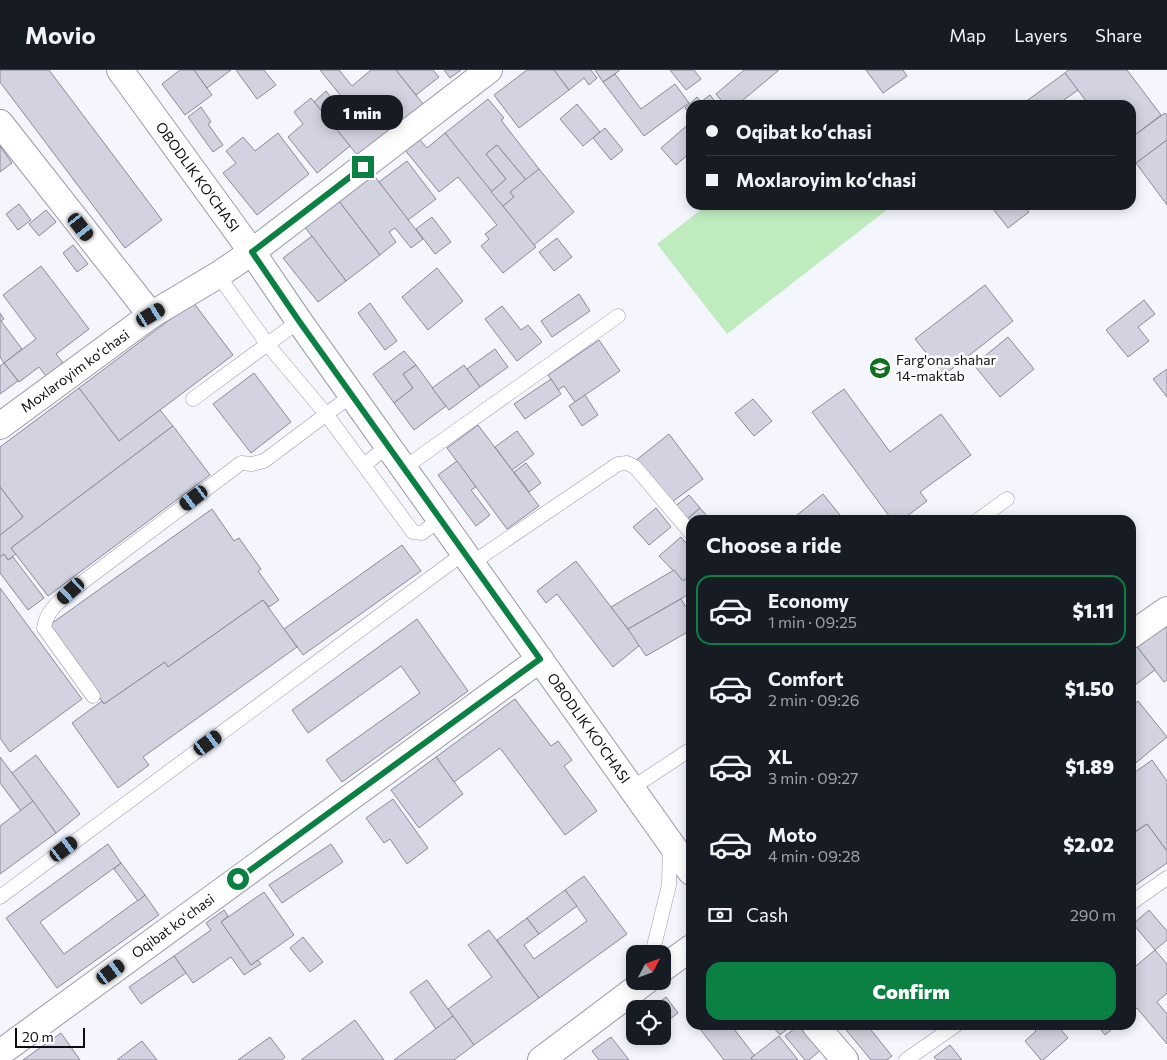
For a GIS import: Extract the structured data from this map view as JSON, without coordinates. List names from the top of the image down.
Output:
{
  "streets": {
    "street": ["OBODLIK KO'CHASI", "Moxlaroyim koʻchasi", "Oqibat koʻchasi"]
  },
  "crossings": [
    ["OBODLIK KO'CHASI", "Moxlaroyim koʻchasi"],
    ["OBODLIK KO'CHASI", "Oqibat koʻchasi"]
  ],
  "places": {
    "school or university": ["Farg'ona shahar 14-maktab"]
  },
  "scale_bar": "20 m",
  "north": "top right",
  "page": {
    "header": "Movio",
    "nav": ["Map", "Layers", "Share"],
    "bubble": "1 min",
    "banner": ["Oqibat koʻchasi", "Moxlaroyim koʻchasi"],
    "heading": "Choose a ride",
    "list": [
      {
        "name": "Economy",
        "note": "1 min · 09:25",
        "value": "$1.11"
      },
      {
        "name": "Comfort",
        "note": "2 min · 09:26",
        "value": "$1.50"
      },
      {
        "name": "XL",
        "note": "3 min · 09:27",
        "value": "$1.89"
      },
      {
        "name": "Moto",
        "note": "4 min · 09:28",
        "value": "$2.02"
      }
    ],
    "pay": ["Cash", "290 m"],
    "buttons": "Confirm",
    "scale": "20 m"
  }
}
